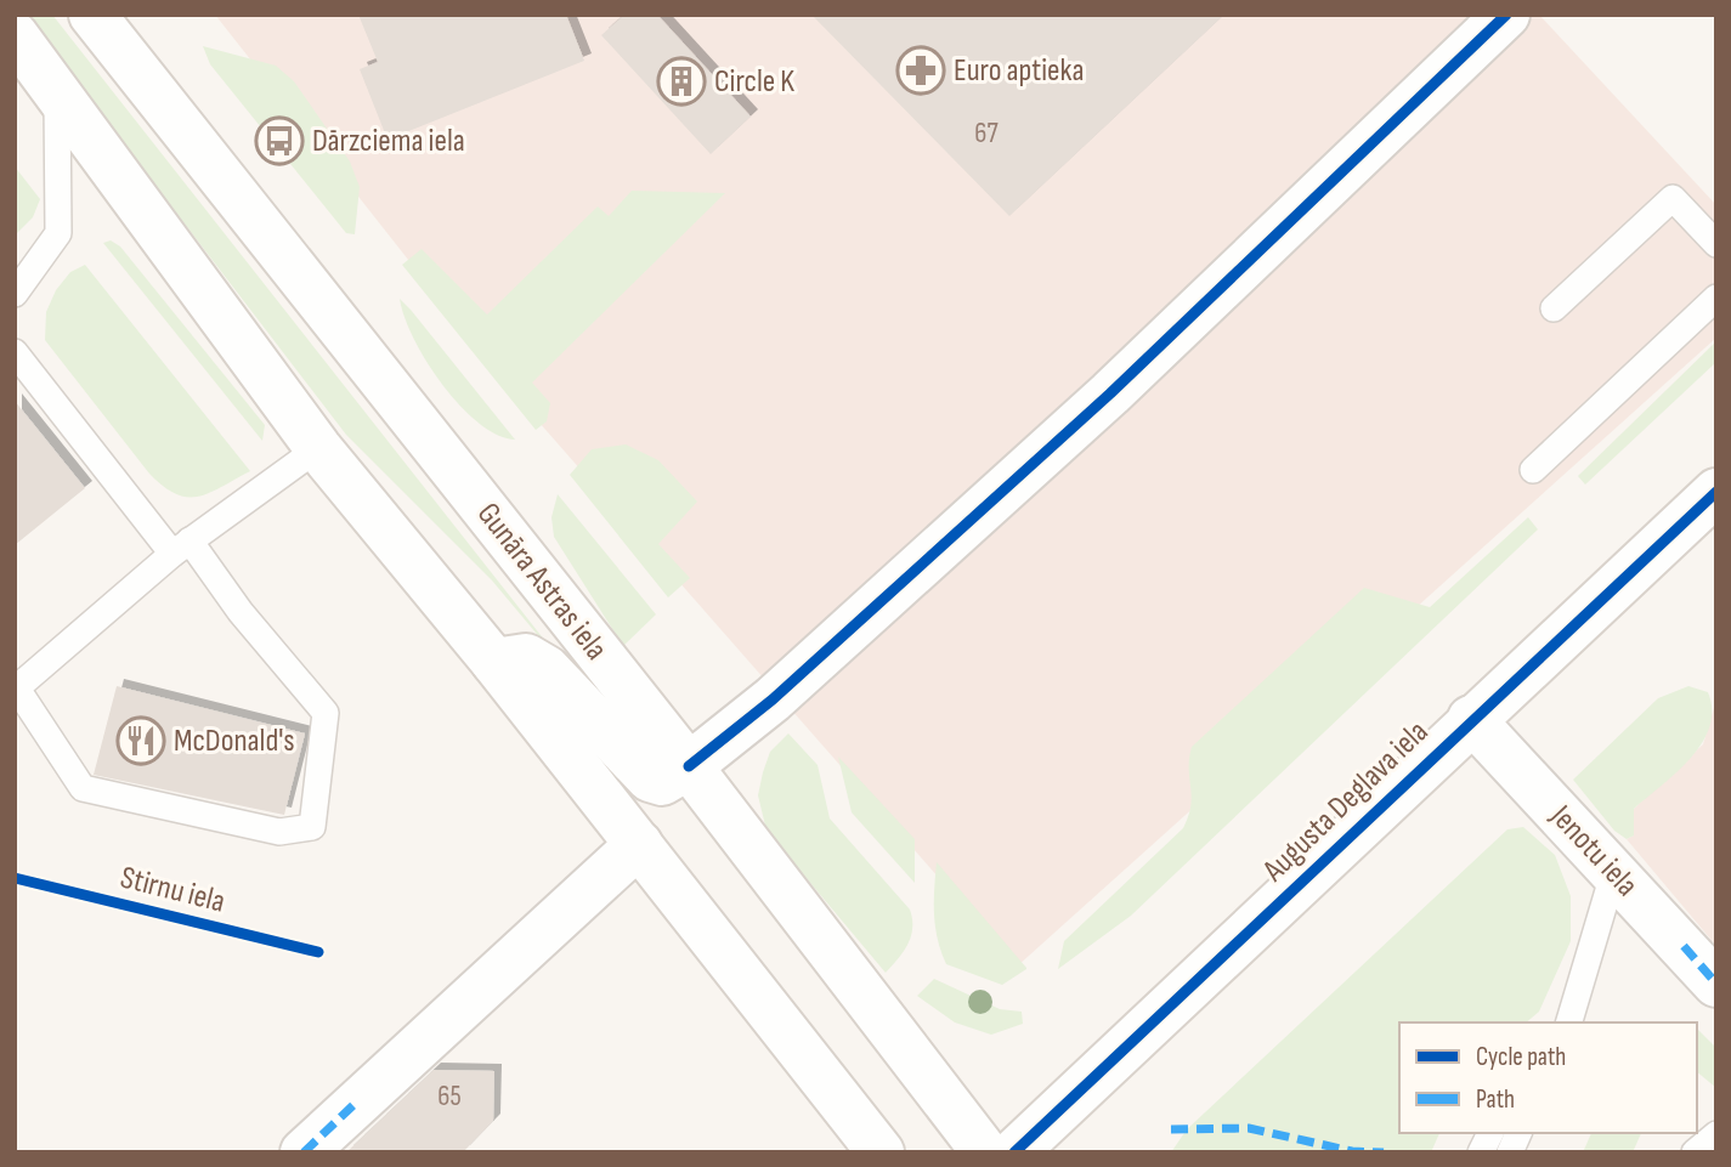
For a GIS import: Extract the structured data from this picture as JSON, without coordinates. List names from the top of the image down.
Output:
{
  "streets": {
    "main road": ["Gunāra Astras iela", "Augusta Deglava iela", "Jenotu iela"],
    "cycle path": ["Stirnu iela"]
  },
  "crossings": [
    ["Augusta Deglava iela", "Jenotu iela"]
  ],
  "places": {
    "pharmacy": ["Euro aptieka"],
    "building": ["Circle K"],
    "bus stop": ["Dārzciema iela"],
    "restaurant": ["McDonald's"]
  },
  "house_numbers": ["67", "65"],
  "legend": ["Cycle path", "Path"]
}
